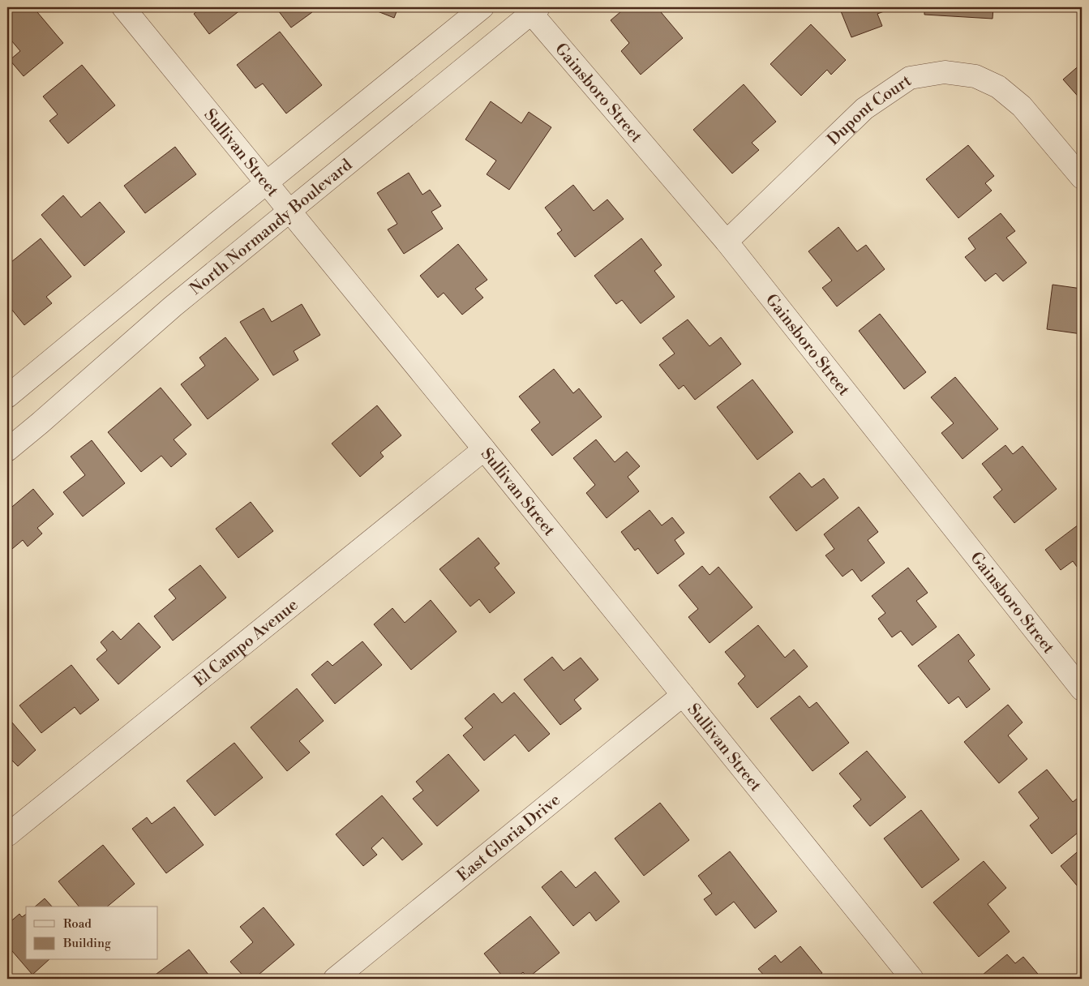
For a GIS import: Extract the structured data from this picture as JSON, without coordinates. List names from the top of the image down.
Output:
{
  "streets": {
    "street": [
      "Gainsboro Street",
      "Dupont Court",
      "Sullivan Street",
      "North Normandy Boulevard",
      "El Campo Avenue",
      "East Gloria Drive"
    ]
  },
  "crossings": [
    ["Gainsboro Street", "Dupont Court"],
    ["Gainsboro Street", "North Normandy Boulevard"],
    ["Sullivan Street", "North Normandy Boulevard"],
    ["Sullivan Street", "El Campo Avenue"],
    ["Sullivan Street", "East Gloria Drive"]
  ],
  "legend": ["Road", "Building"]
}
